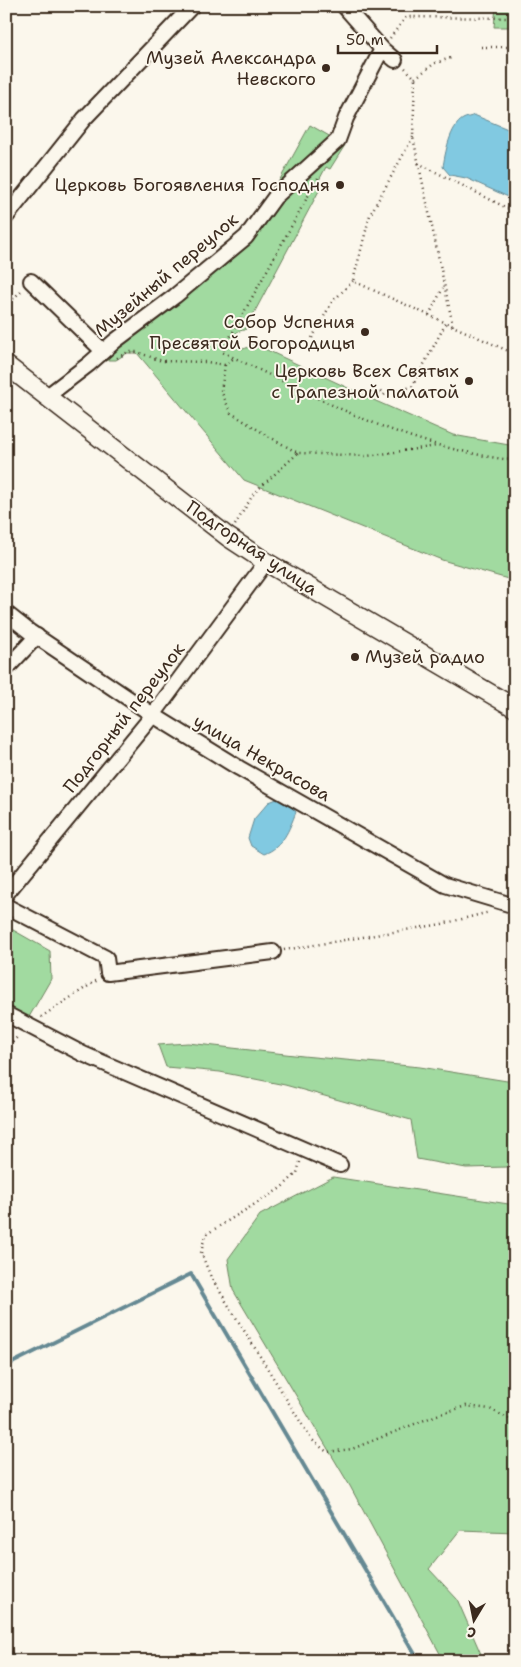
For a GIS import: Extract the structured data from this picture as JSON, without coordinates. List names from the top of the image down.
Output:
{
  "streets": {
    "main road": ["Подгорная улица"],
    "street": ["Музейный переулок", "Подгорный переулок", "улица Некрасова"]
  },
  "crossings": [
    ["Музейный переулок", "Подгорная улица"],
    ["Подгорная улица", "Подгорный переулок"],
    ["Подгорный переулок", "улица Некрасова"]
  ],
  "places": [
    "Музей Александра Невского",
    "Церковь Богоявления Господня",
    "Собор Успения Пресвятой Богородицы",
    "Церковь Всех Святых с Трапезной палатой",
    "Музей радио"
  ],
  "scale_bar": "50 m",
  "north": "bottom"
}
